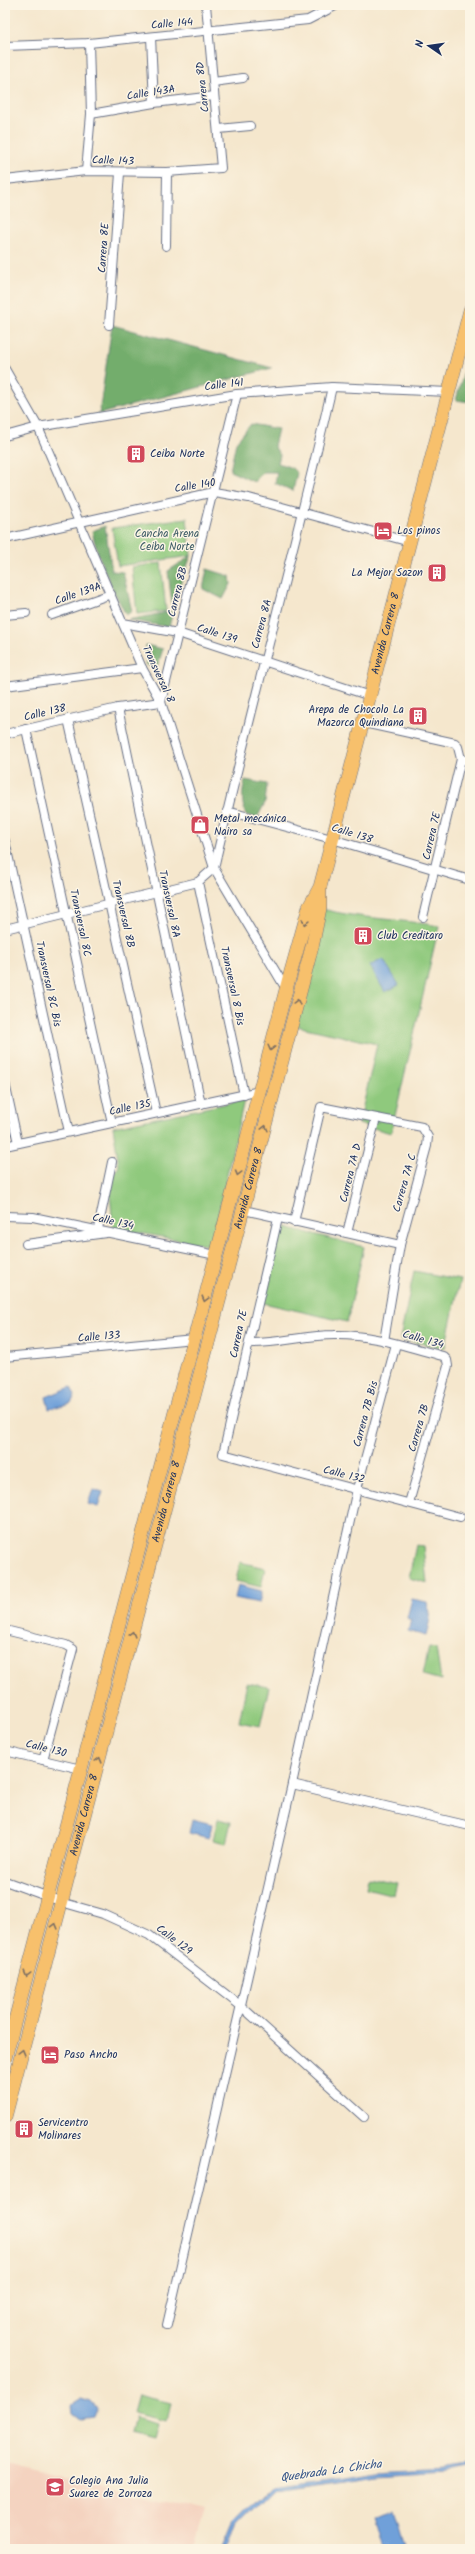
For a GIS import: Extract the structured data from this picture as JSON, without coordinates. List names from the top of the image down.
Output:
{
  "streets": {
    "main road": ["Avenida Carrera 8"],
    "street": [
      "Calle 144",
      "Carrera 8D",
      "Calle 143A",
      "Calle 143",
      "Carrera 8E",
      "Calle 141",
      "Calle 140",
      "Carrera 8B",
      "Calle 139A",
      "Carrera 8A",
      "Calle 139",
      "Transversal 8",
      "Calle 138",
      "Carrera 7E",
      "Transversal 8A",
      "Transversal 8B",
      "Transversal 8C",
      "Transversal 8C Bis",
      "Transversal 8 Bis",
      "Calle 135",
      "Carrera 7A D",
      "Carrera 7A C",
      "Calle 134",
      "Calle 133",
      "Carrera 7B Bis",
      "Carrera 7B",
      "Calle 132",
      "Calle 130",
      "Calle 129"
    ]
  },
  "crossings": [
    ["Calle 144", "Carrera 8D"],
    ["Carrera 8D", "Calle 143A"],
    ["Carrera 8D", "Calle 143"],
    ["Calle 143", "Carrera 8E"],
    ["Calle 141", "Carrera 8B"],
    ["Calle 141", "Carrera 8A"],
    ["Calle 141", "Avenida Carrera 8"],
    ["Calle 141", "Transversal 8"],
    ["Calle 140", "Carrera 8B"],
    ["Calle 140", "Carrera 8A"],
    ["Calle 140", "Avenida Carrera 8"],
    ["Calle 140", "Transversal 8"],
    ["Carrera 8B", "Calle 139"],
    ["Carrera 8B", "Transversal 8"],
    ["Carrera 8B", "Calle 138"],
    ["Calle 139A", "Transversal 8"],
    ["Carrera 8A", "Calle 139"],
    ["Carrera 8A", "Transversal 8"],
    ["Carrera 8A", "Calle 138"],
    ["Calle 139", "Avenida Carrera 8"],
    ["Calle 139", "Transversal 8"],
    ["Avenida Carrera 8", "Transversal 8"],
    ["Avenida Carrera 8", "Calle 138"],
    ["Avenida Carrera 8", "Calle 135"],
    ["Avenida Carrera 8", "Calle 134"],
    ["Avenida Carrera 8", "Calle 133"],
    ["Avenida Carrera 8", "Calle 130"],
    ["Avenida Carrera 8", "Calle 129"],
    ["Transversal 8", "Calle 138"],
    ["Calle 138", "Carrera 7E"],
    ["Calle 138", "Transversal 8A"],
    ["Calle 138", "Transversal 8B"],
    ["Calle 138", "Transversal 8C"],
    ["Carrera 7E", "Calle 134"],
    ["Carrera 7E", "Calle 132"],
    ["Transversal 8A", "Calle 135"],
    ["Transversal 8B", "Calle 135"],
    ["Transversal 8C", "Calle 135"],
    ["Transversal 8C Bis", "Calle 135"],
    ["Transversal 8 Bis", "Calle 135"],
    ["Carrera 7A D", "Carrera 7A C"],
    ["Calle 134", "Carrera 7B Bis"],
    ["Calle 134", "Carrera 7B"],
    ["Carrera 7B Bis", "Calle 132"],
    ["Carrera 7B Bis", "Calle 129"],
    ["Carrera 7B", "Calle 132"]
  ],
  "water": ["Quebrada La Chicha"],
  "parks": ["Cancha Arena Ceiba Norte"],
  "places": {
    "building": [
      "Ceiba Norte",
      "La Mejor Sazon",
      "Arepa de Chocolo La Mazorca Quindiana",
      "Club Creditaro",
      "Servicentro Molinares"
    ],
    "hotel": ["Los pinos", "Paso Ancho"],
    "shop": ["Metal mecánica Nairo sa"],
    "school or university": ["Colegio Ana Julia Suarez de Zorroza"]
  },
  "north": "left"
}
